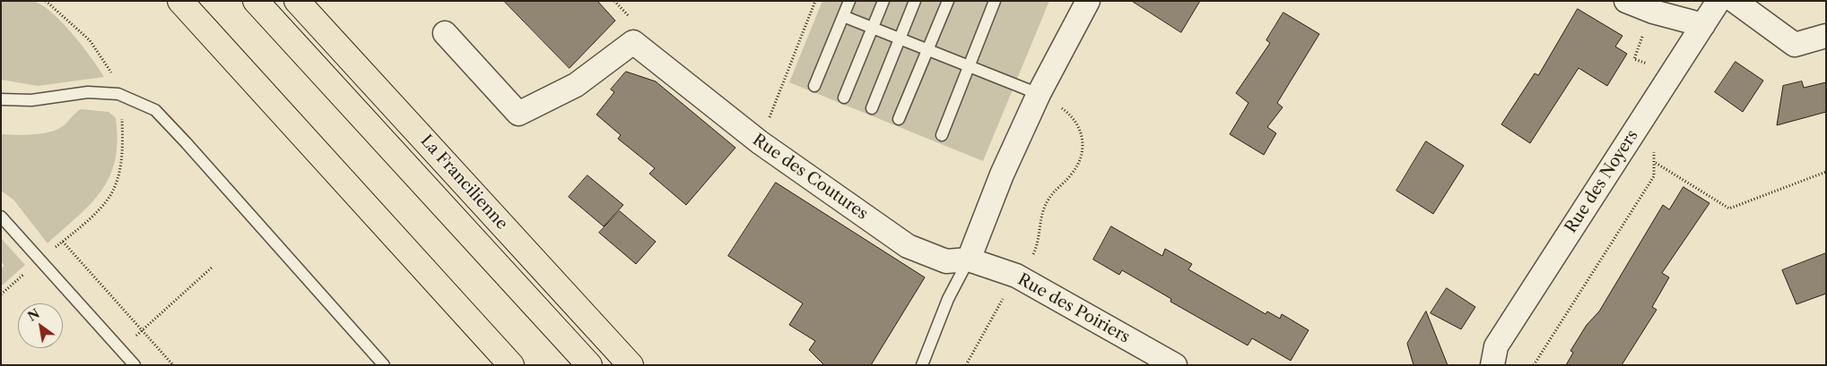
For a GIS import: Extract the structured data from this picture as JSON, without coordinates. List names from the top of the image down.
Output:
{
  "streets": {
    "main road": ["La Francilienne"],
    "street": ["Rue des Coutures", "Rue des Noyers", "Rue des Poiriers"]
  },
  "crossings": [
    ["Rue des Coutures", "Rue des Poiriers"]
  ],
  "north": "top left"
}
